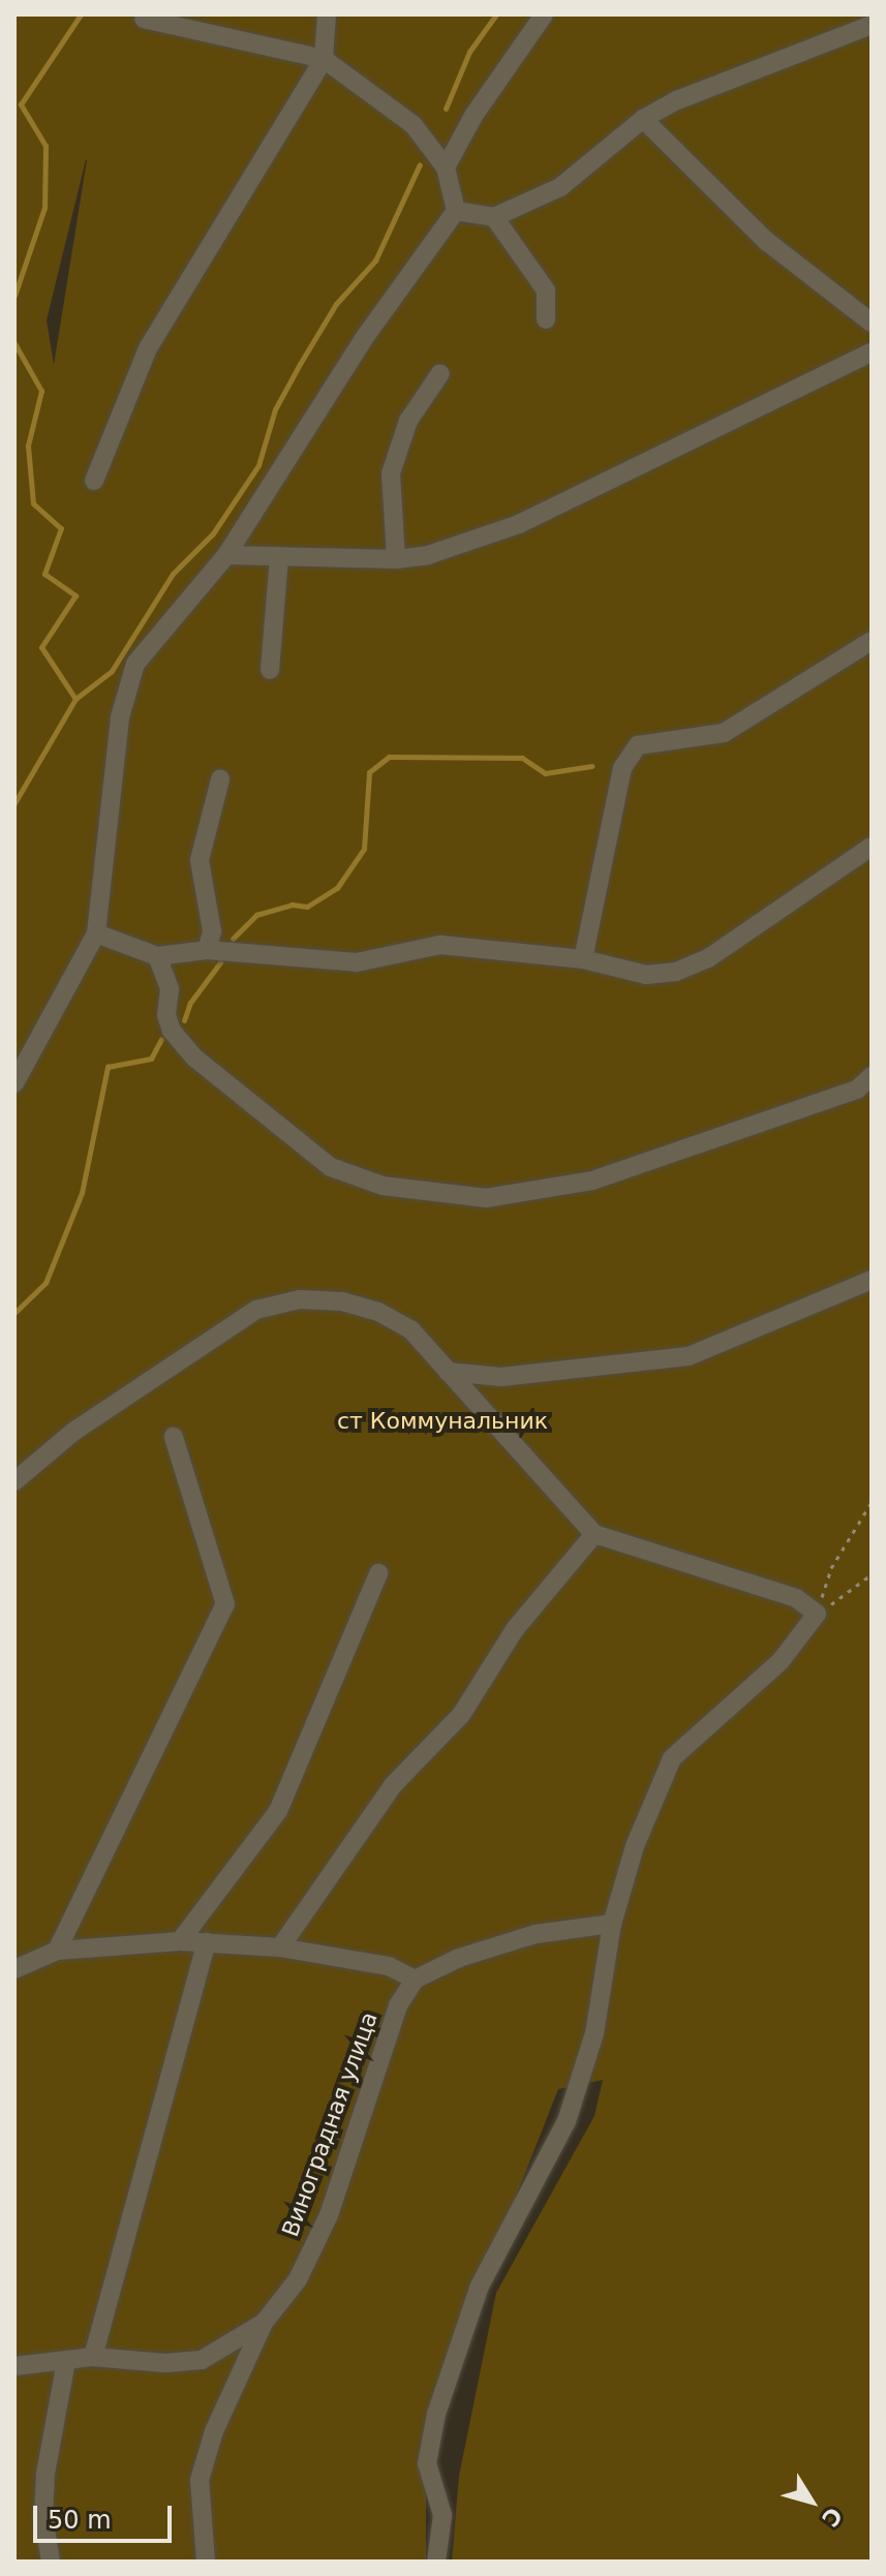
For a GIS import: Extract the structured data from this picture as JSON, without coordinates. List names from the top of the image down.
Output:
{
  "streets": {
    "street": ["Виноградная улица"]
  },
  "parks": ["ст Коммунальник"],
  "scale_bar": "50 m",
  "north": "bottom right"
}
